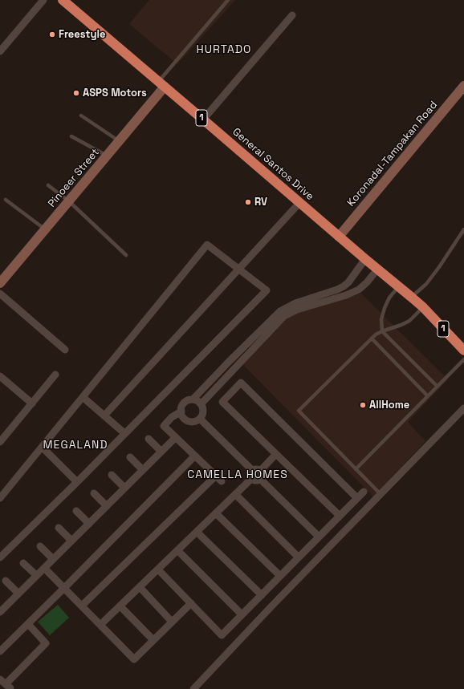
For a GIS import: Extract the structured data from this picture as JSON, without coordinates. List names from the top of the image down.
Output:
{
  "streets": {
    "highway": ["1", "General Santos Drive"],
    "main road": ["Koronadal-Tampakan Road", "Pinoeer Street"]
  },
  "crossings": [
    ["Koronadal-Tampakan Road", "General Santos Drive"],
    ["General Santos Drive", "Pinoeer Street"]
  ],
  "districts": ["HURTADO", "MEGALAND", "CAMELLA HOMES"],
  "places": [
    "Freestyle",
    "ASPS Motors",
    "RV",
    "AllHome"
  ]
}
